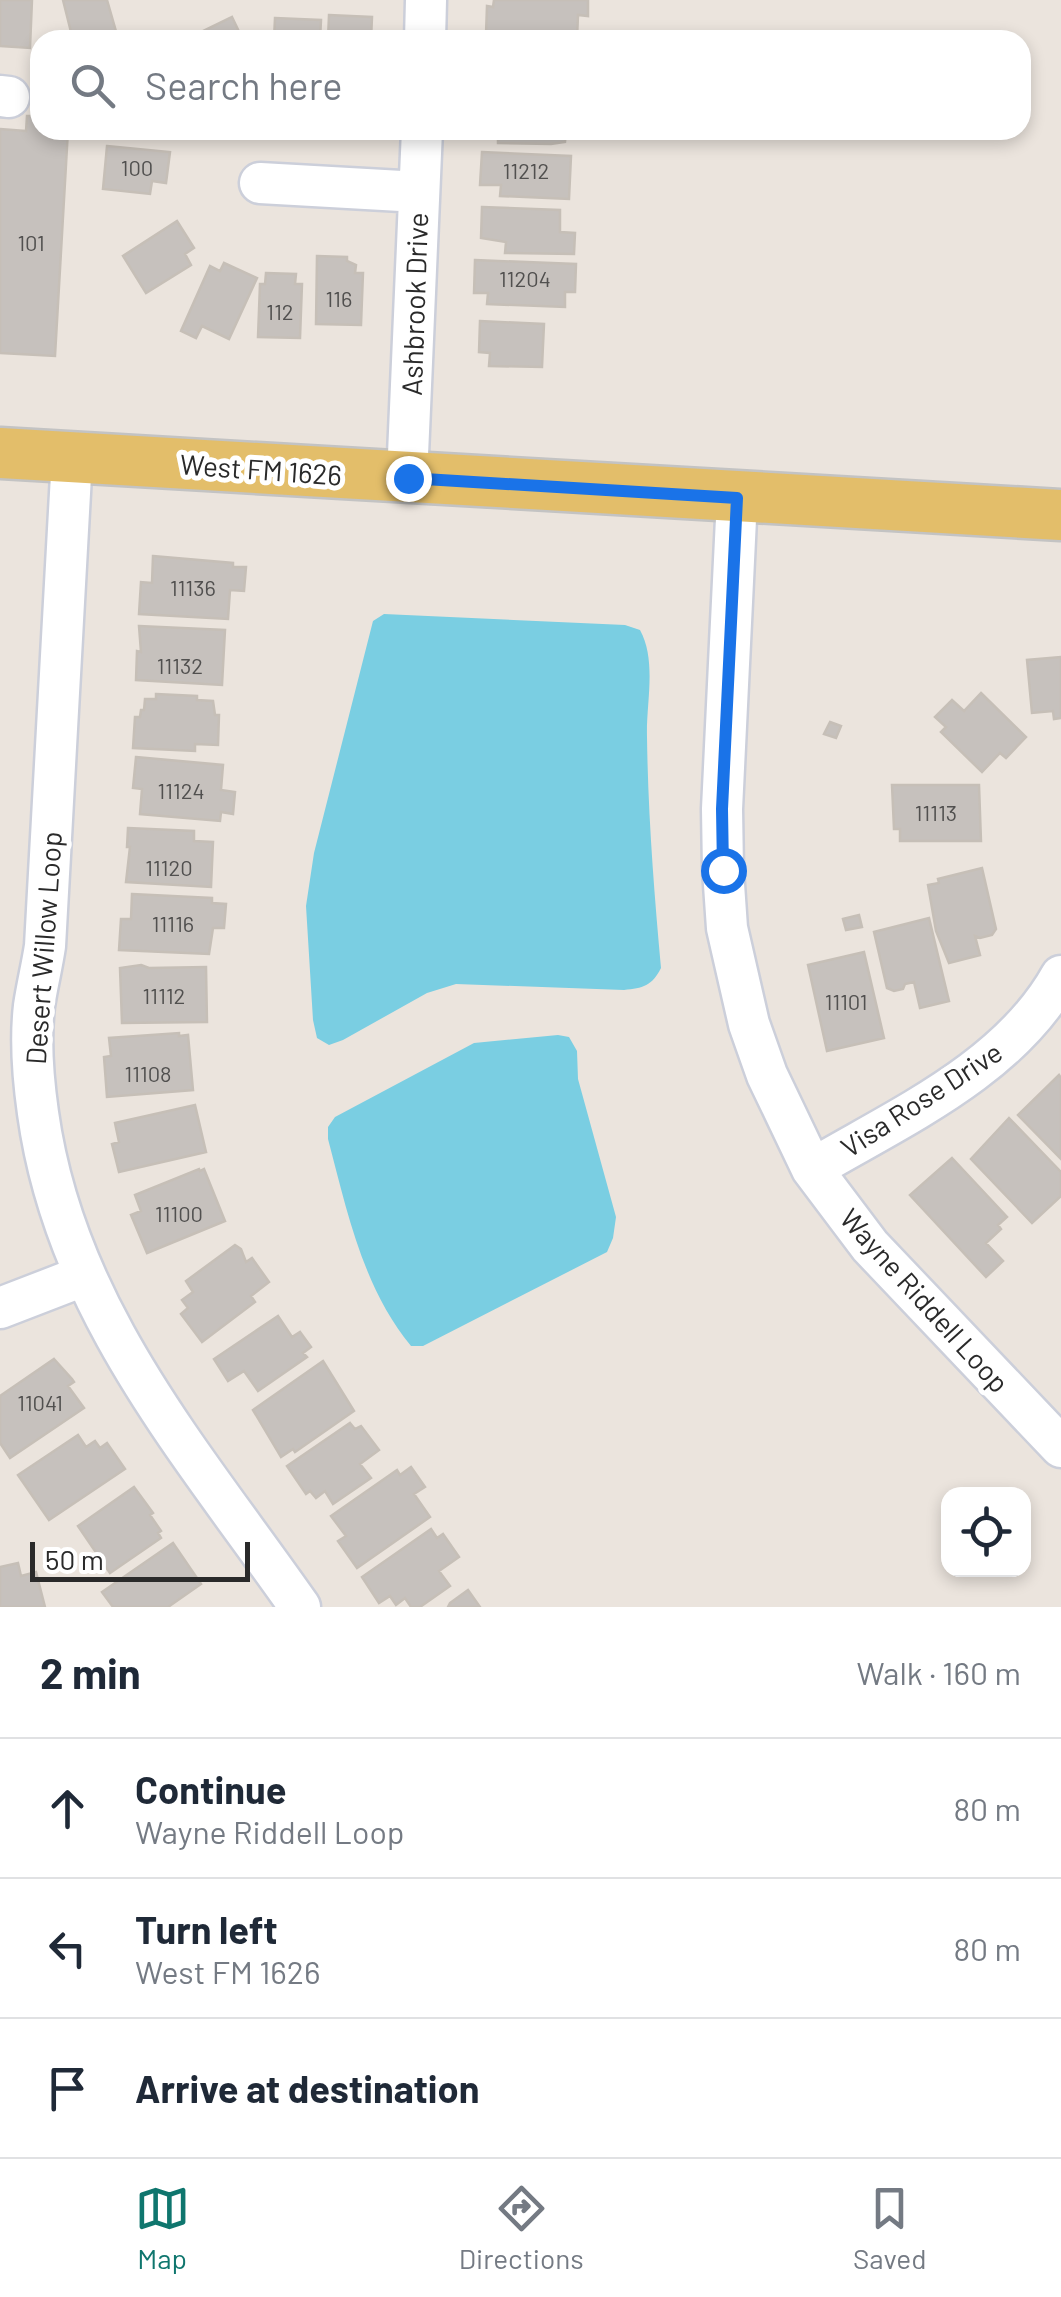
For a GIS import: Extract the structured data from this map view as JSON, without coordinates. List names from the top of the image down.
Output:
{
  "streets": {
    "main road": ["West FM 1626"],
    "street": [
      "Ashbrook Drive",
      "Desert Willow Loop",
      "Visa Rose Drive",
      "Wayne Riddell Loop"
    ]
  },
  "crossings": [
    ["Ashbrook Drive", "West FM 1626"],
    ["West FM 1626", "Desert Willow Loop"],
    ["West FM 1626", "Wayne Riddell Loop"],
    ["Visa Rose Drive", "Wayne Riddell Loop"]
  ],
  "house_numbers": [
    "100",
    "11212",
    "101",
    "11204",
    "116",
    "112",
    "11136",
    "11132",
    "11124",
    "11113",
    "11120",
    "11116",
    "11112",
    "11101",
    "11108",
    "11100",
    "11041"
  ],
  "scale_bar": "50 m",
  "page": {
    "search": "Search here",
    "scale": "50 m",
    "heading": ["2 min", "Walk · 160 m"],
    "list": [
      ["Continue", "Wayne Riddell Loop", "80 m"],
      ["Turn left", "West FM 1626", "80 m"],
      "Arrive at destination"
    ],
    "nav": ["Map", "Directions", "Saved"]
  }
}
